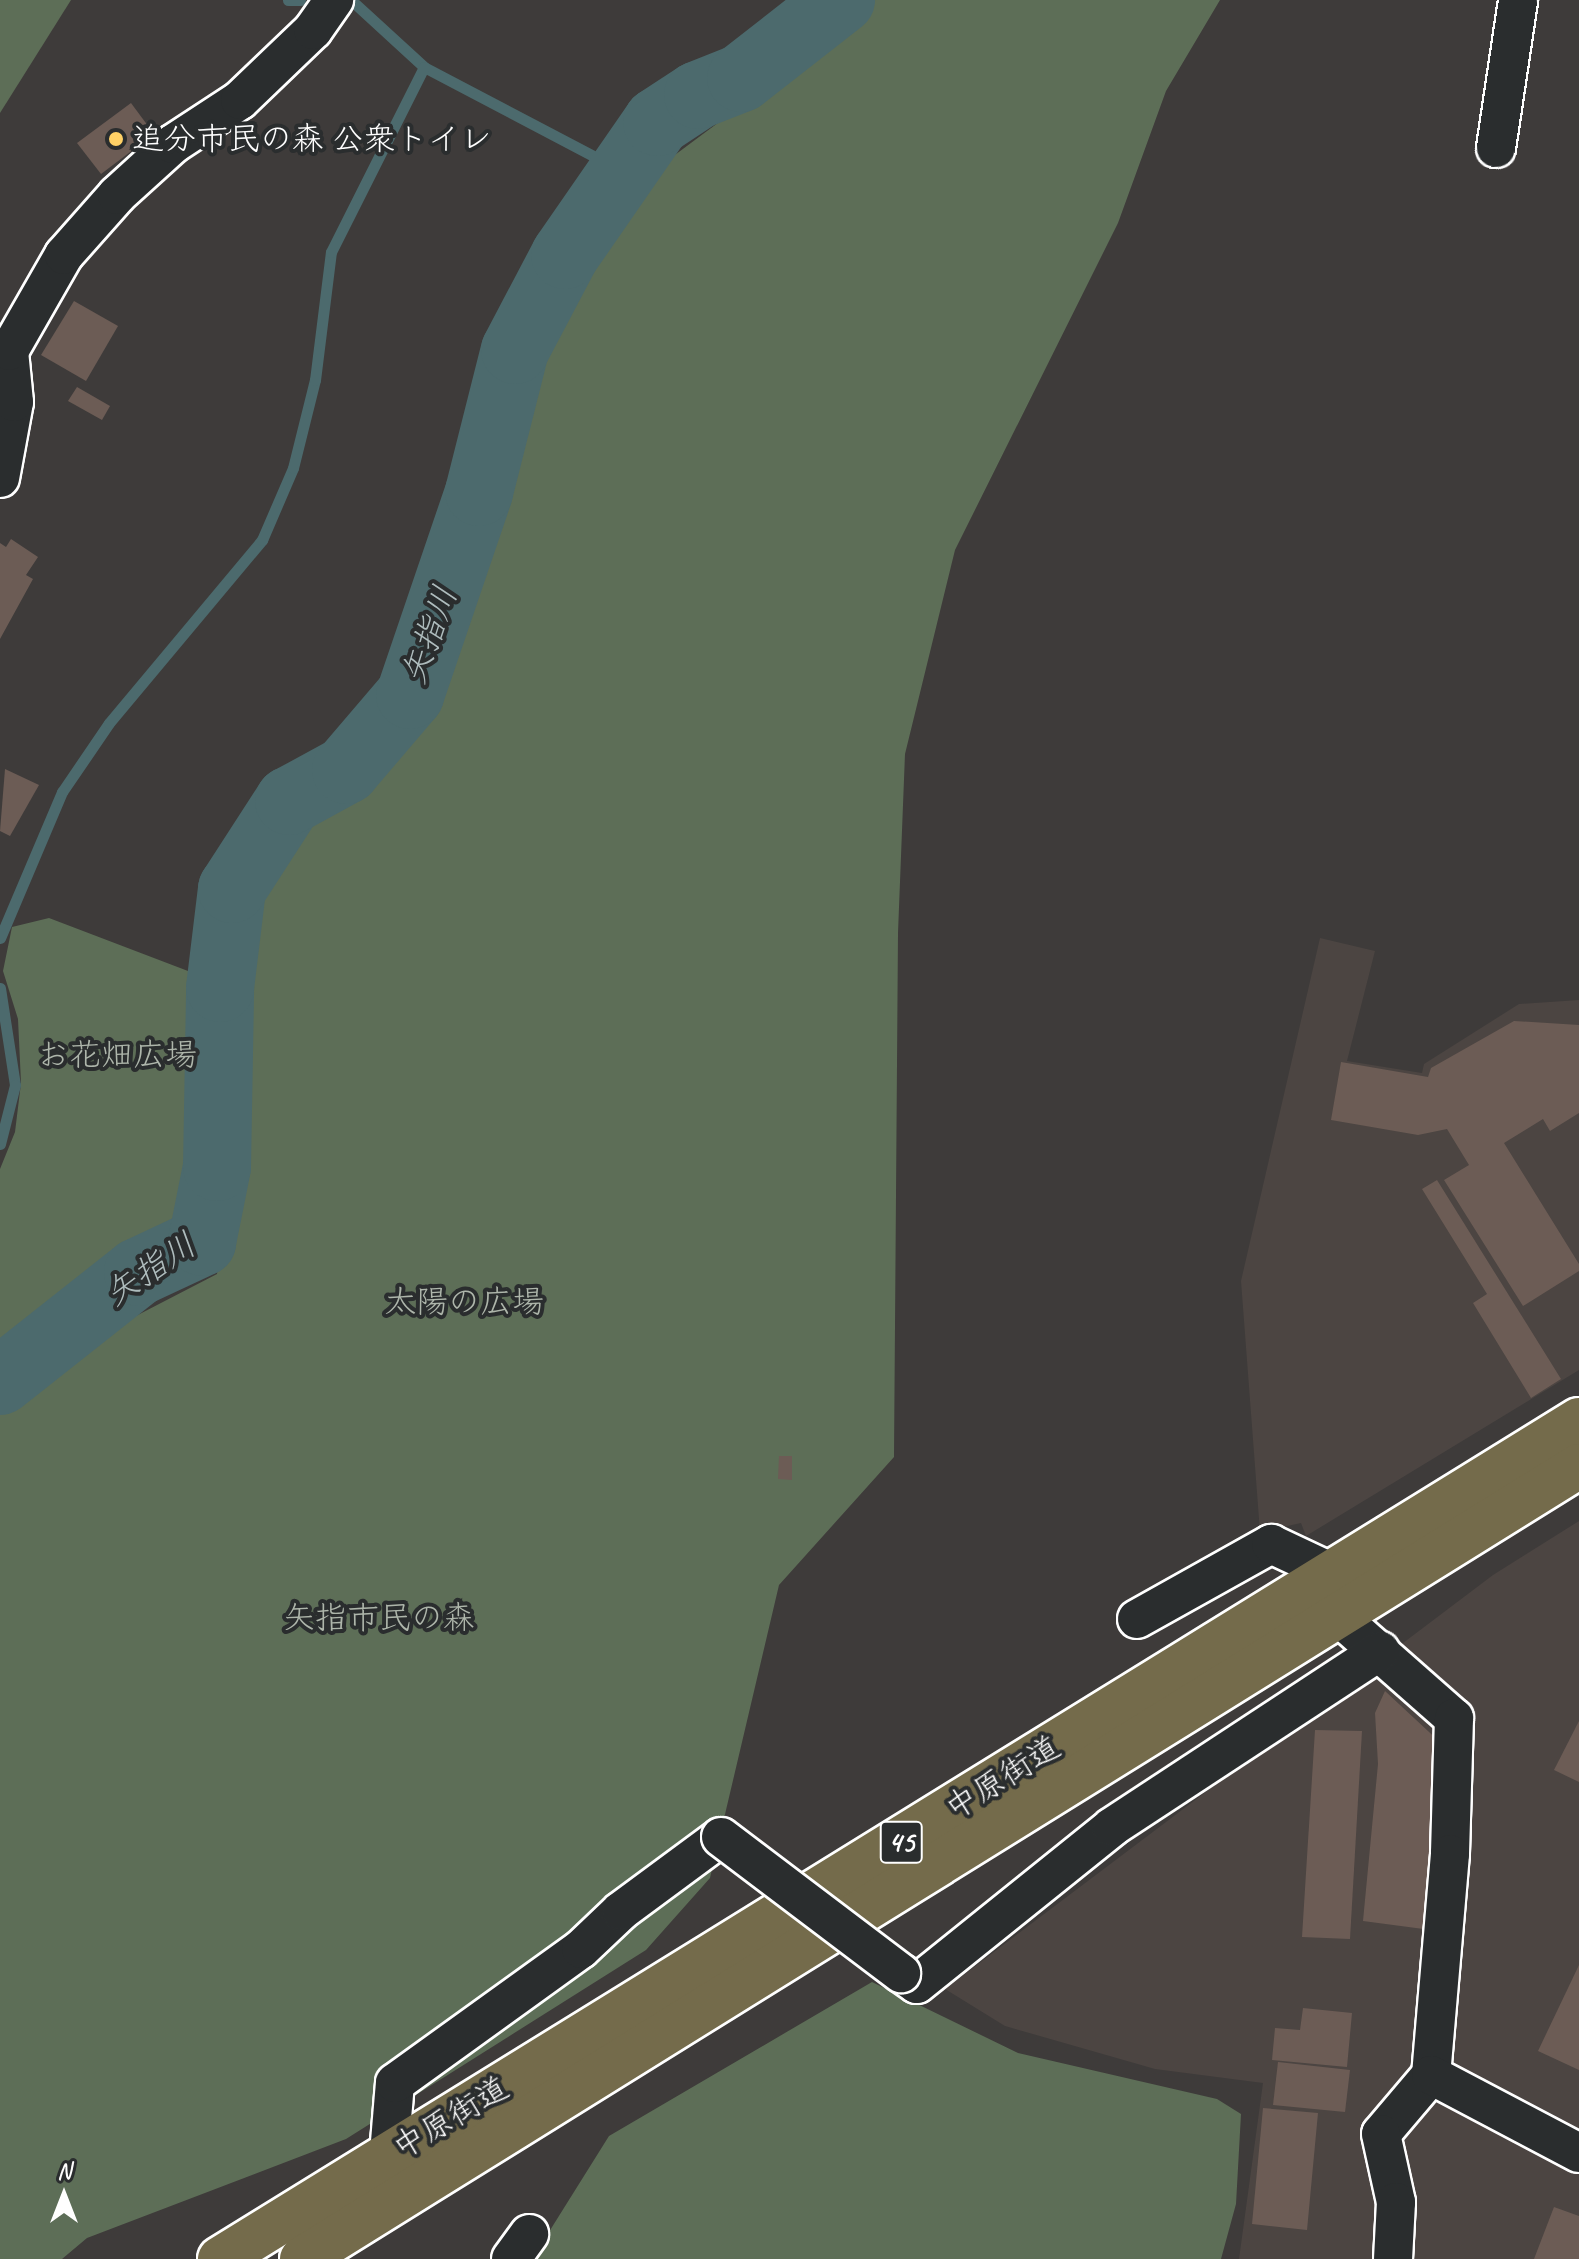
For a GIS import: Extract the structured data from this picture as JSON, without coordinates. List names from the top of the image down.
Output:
{
  "streets": {
    "main road": ["中原街道", "45"]
  },
  "water": ["矢指川"],
  "parks": ["お花畑広場", "太陽の広場", "矢指市民の森"],
  "places": ["追分市民の森 公衆トイレ"],
  "north": "top"
}
